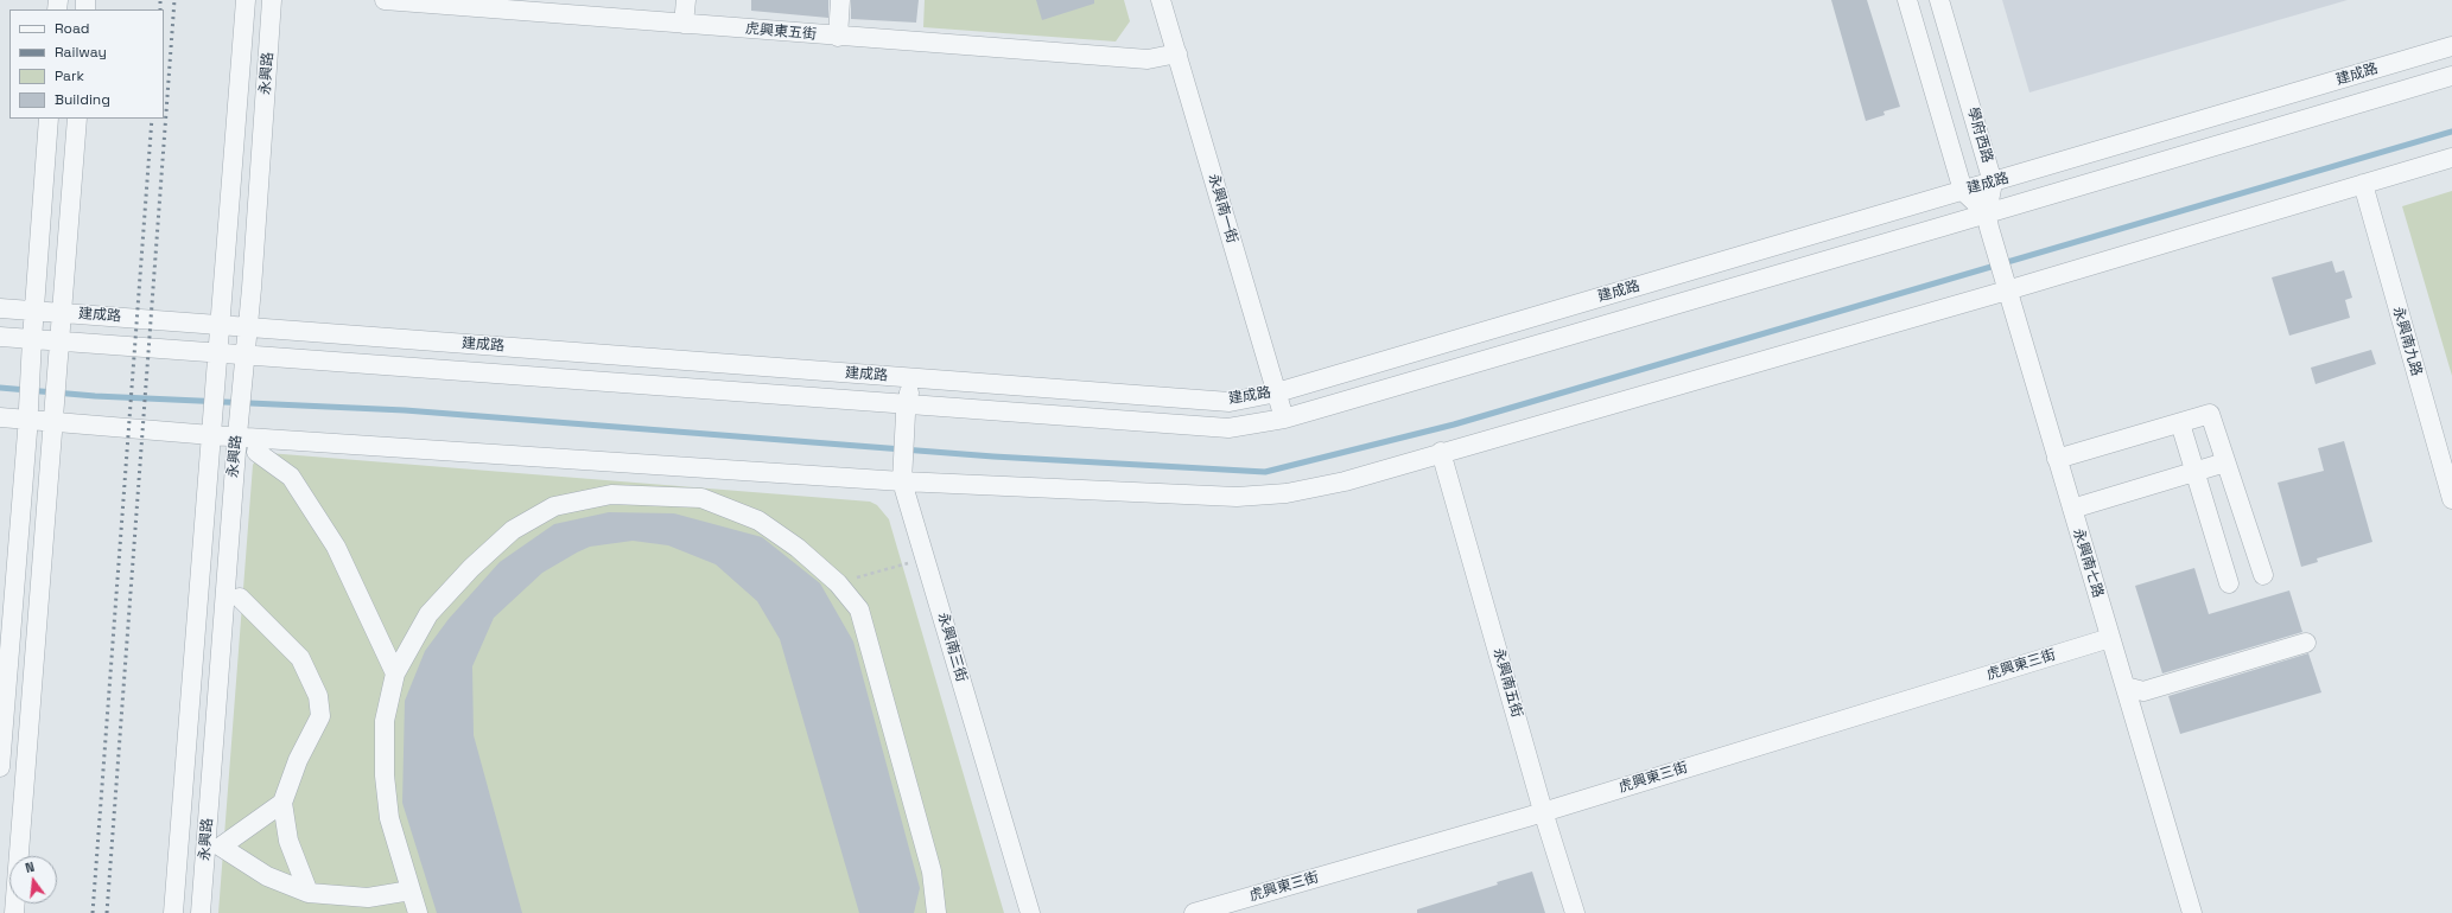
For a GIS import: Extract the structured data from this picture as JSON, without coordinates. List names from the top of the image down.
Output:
{
  "streets": {
    "street": [
      "虎興東五街",
      "永興路",
      "建成路",
      "學府西路",
      "永興南一街",
      "永興南九路",
      "永興南七路",
      "永興南三街",
      "虎興東三街",
      "永興南五街"
    ]
  },
  "crossings": [
    ["虎興東五街", "永興南一街"],
    ["永興路", "建成路"],
    ["建成路", "學府西路"],
    ["建成路", "永興南一街"],
    ["建成路", "永興南七路"],
    ["建成路", "永興南三街"],
    ["學府西路", "永興南七路"],
    ["永興南七路", "虎興東三街"],
    ["虎興東三街", "永興南五街"]
  ],
  "legend": [
    "Road",
    "Railway",
    "Park",
    "Building"
  ],
  "north": "top"
}
